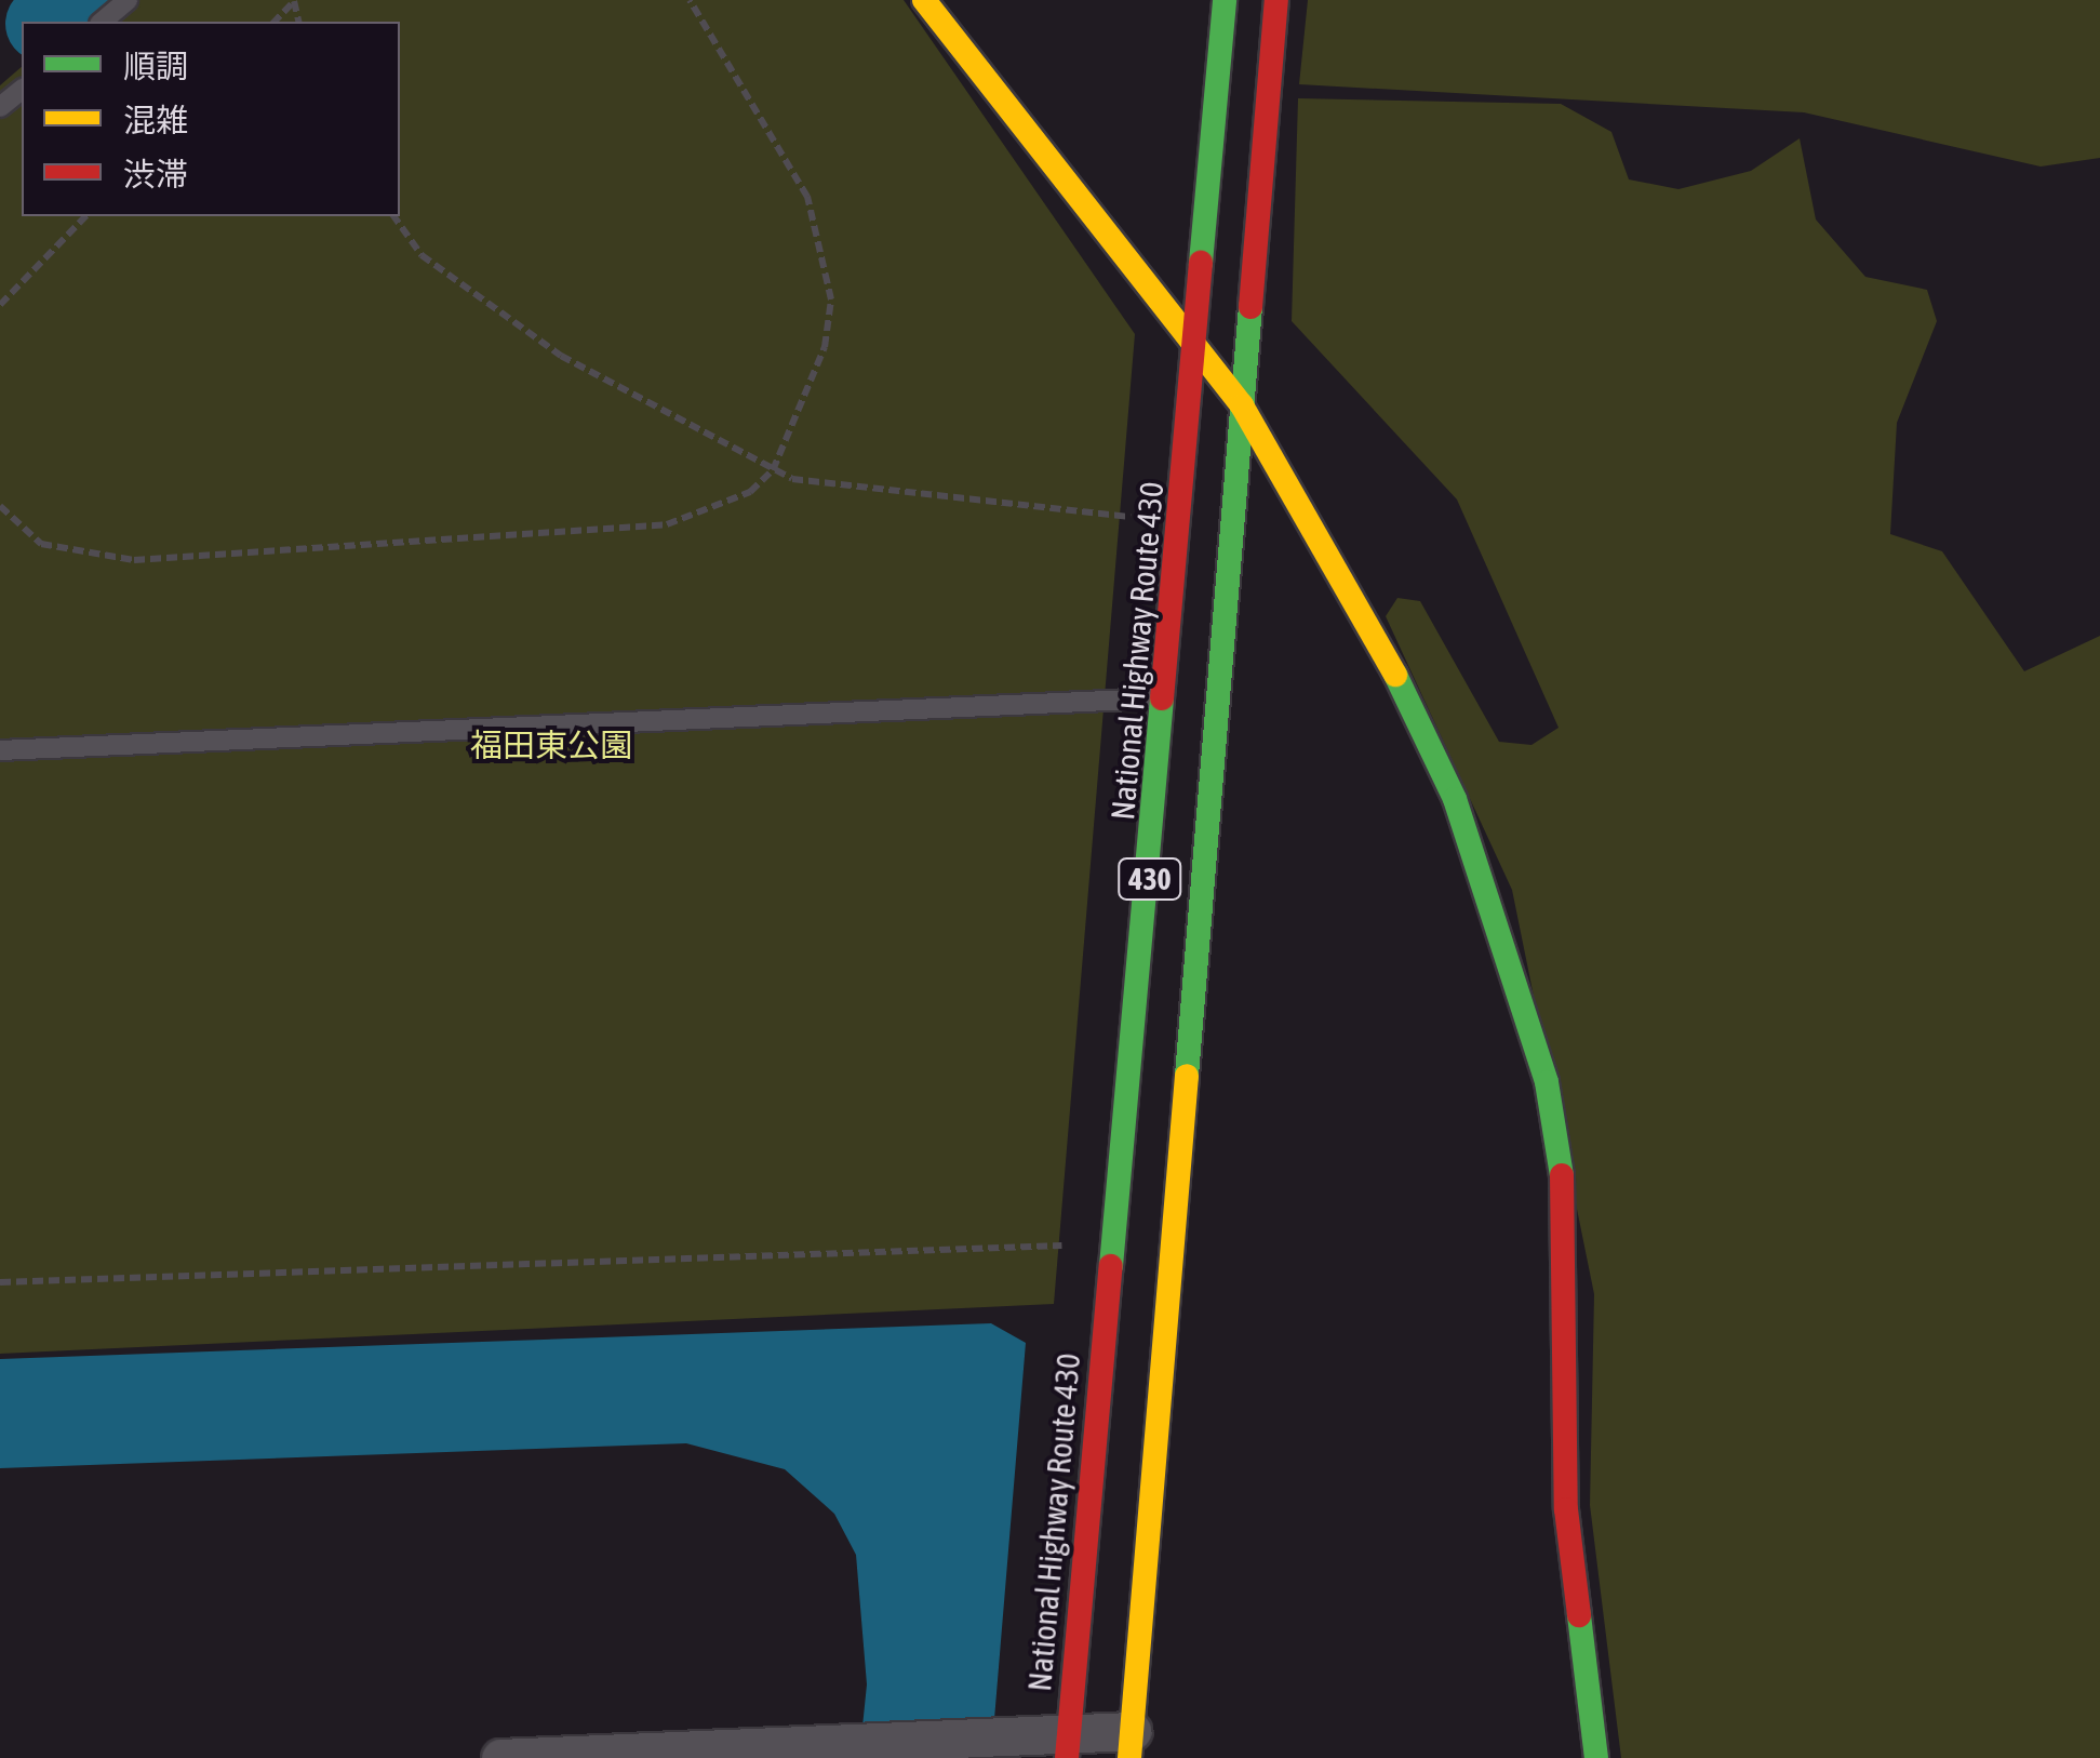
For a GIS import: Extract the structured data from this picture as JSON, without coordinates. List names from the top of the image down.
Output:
{
  "streets": {
    "main road": ["National Highway Route 430", "430"]
  },
  "parks": ["福田東公園"],
  "legend": ["順調", "混雑", "渋滞"]
}
